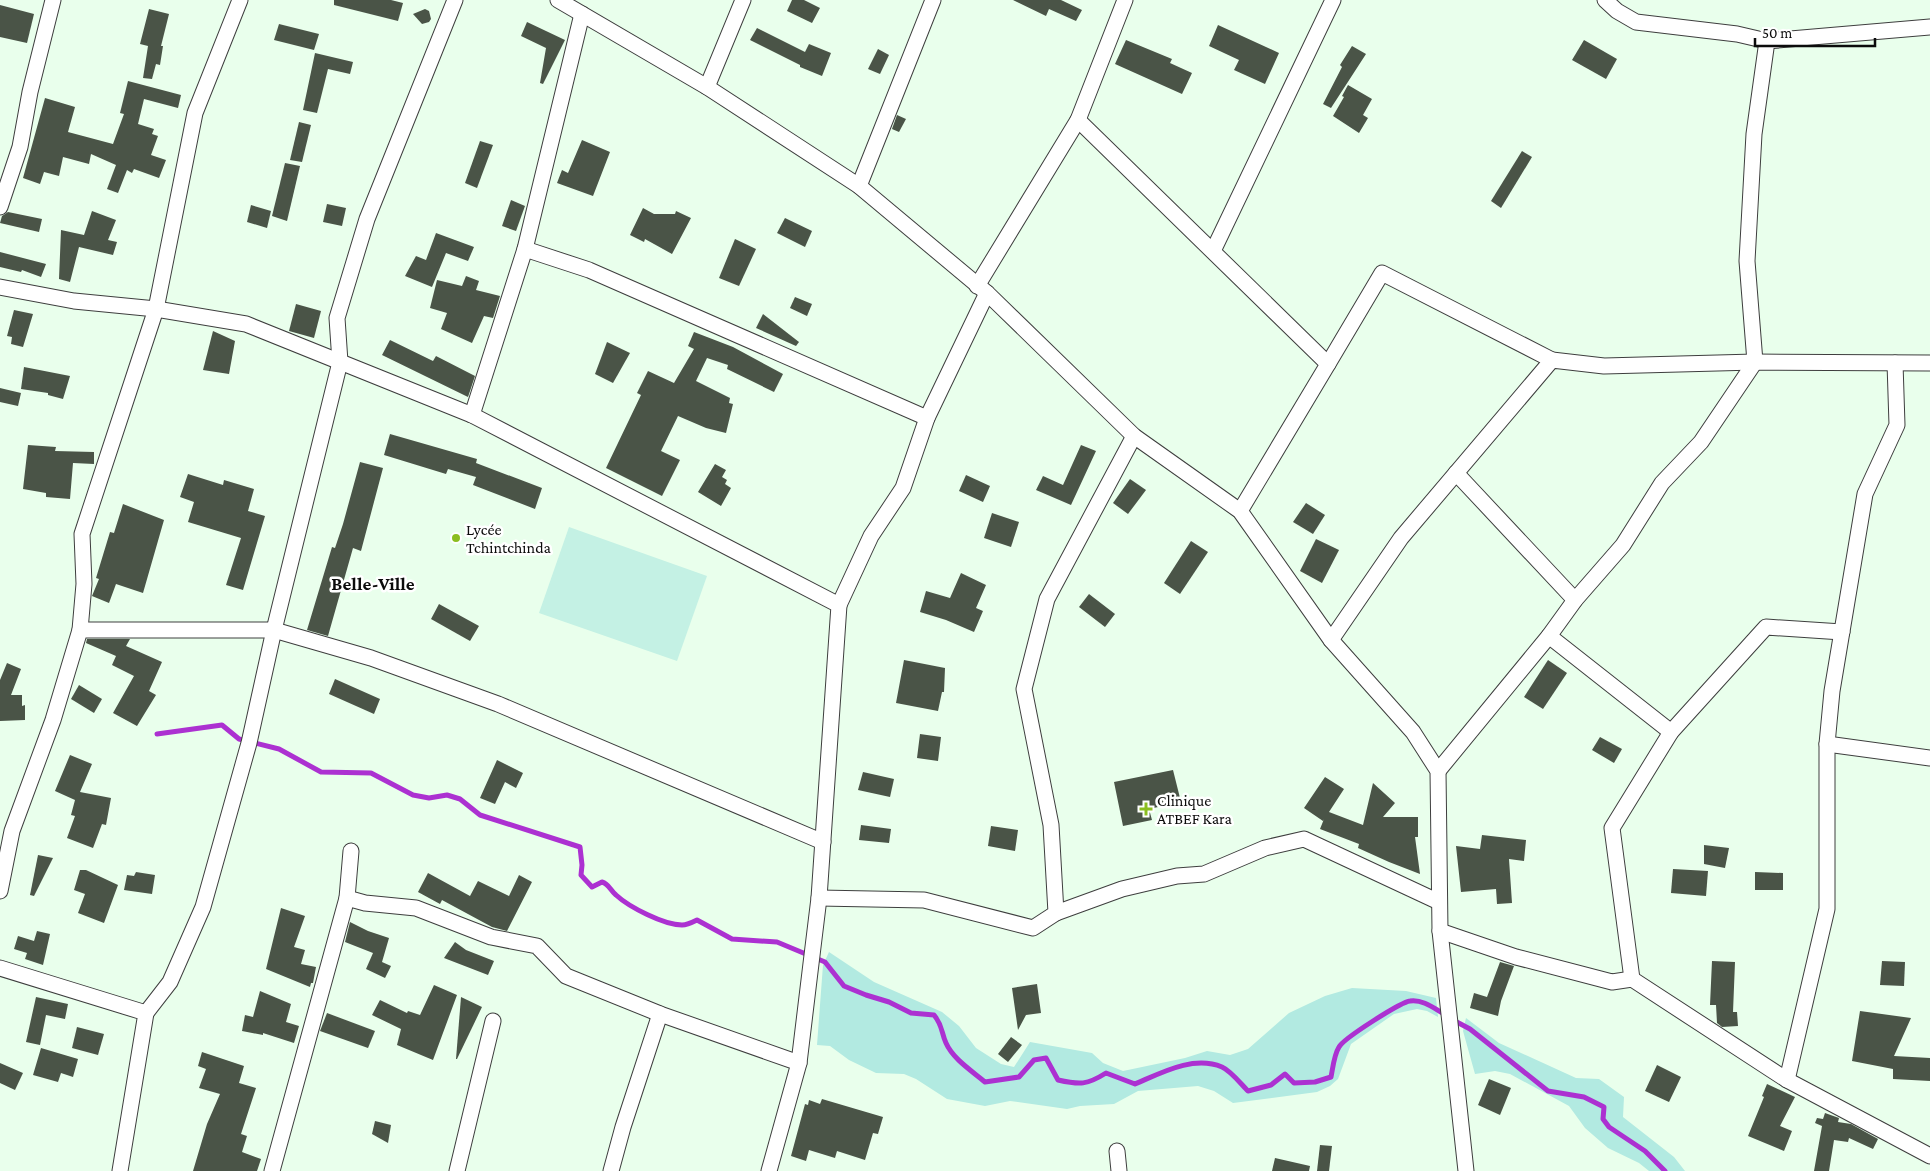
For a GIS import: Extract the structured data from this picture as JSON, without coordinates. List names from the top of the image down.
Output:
{
  "districts": ["Belle-Ville"],
  "places": {
    "other": ["Lycée Tchintchinda"],
    "health": ["Clinique ATBEF Kara"]
  },
  "scale_bar": "50 m"
}
